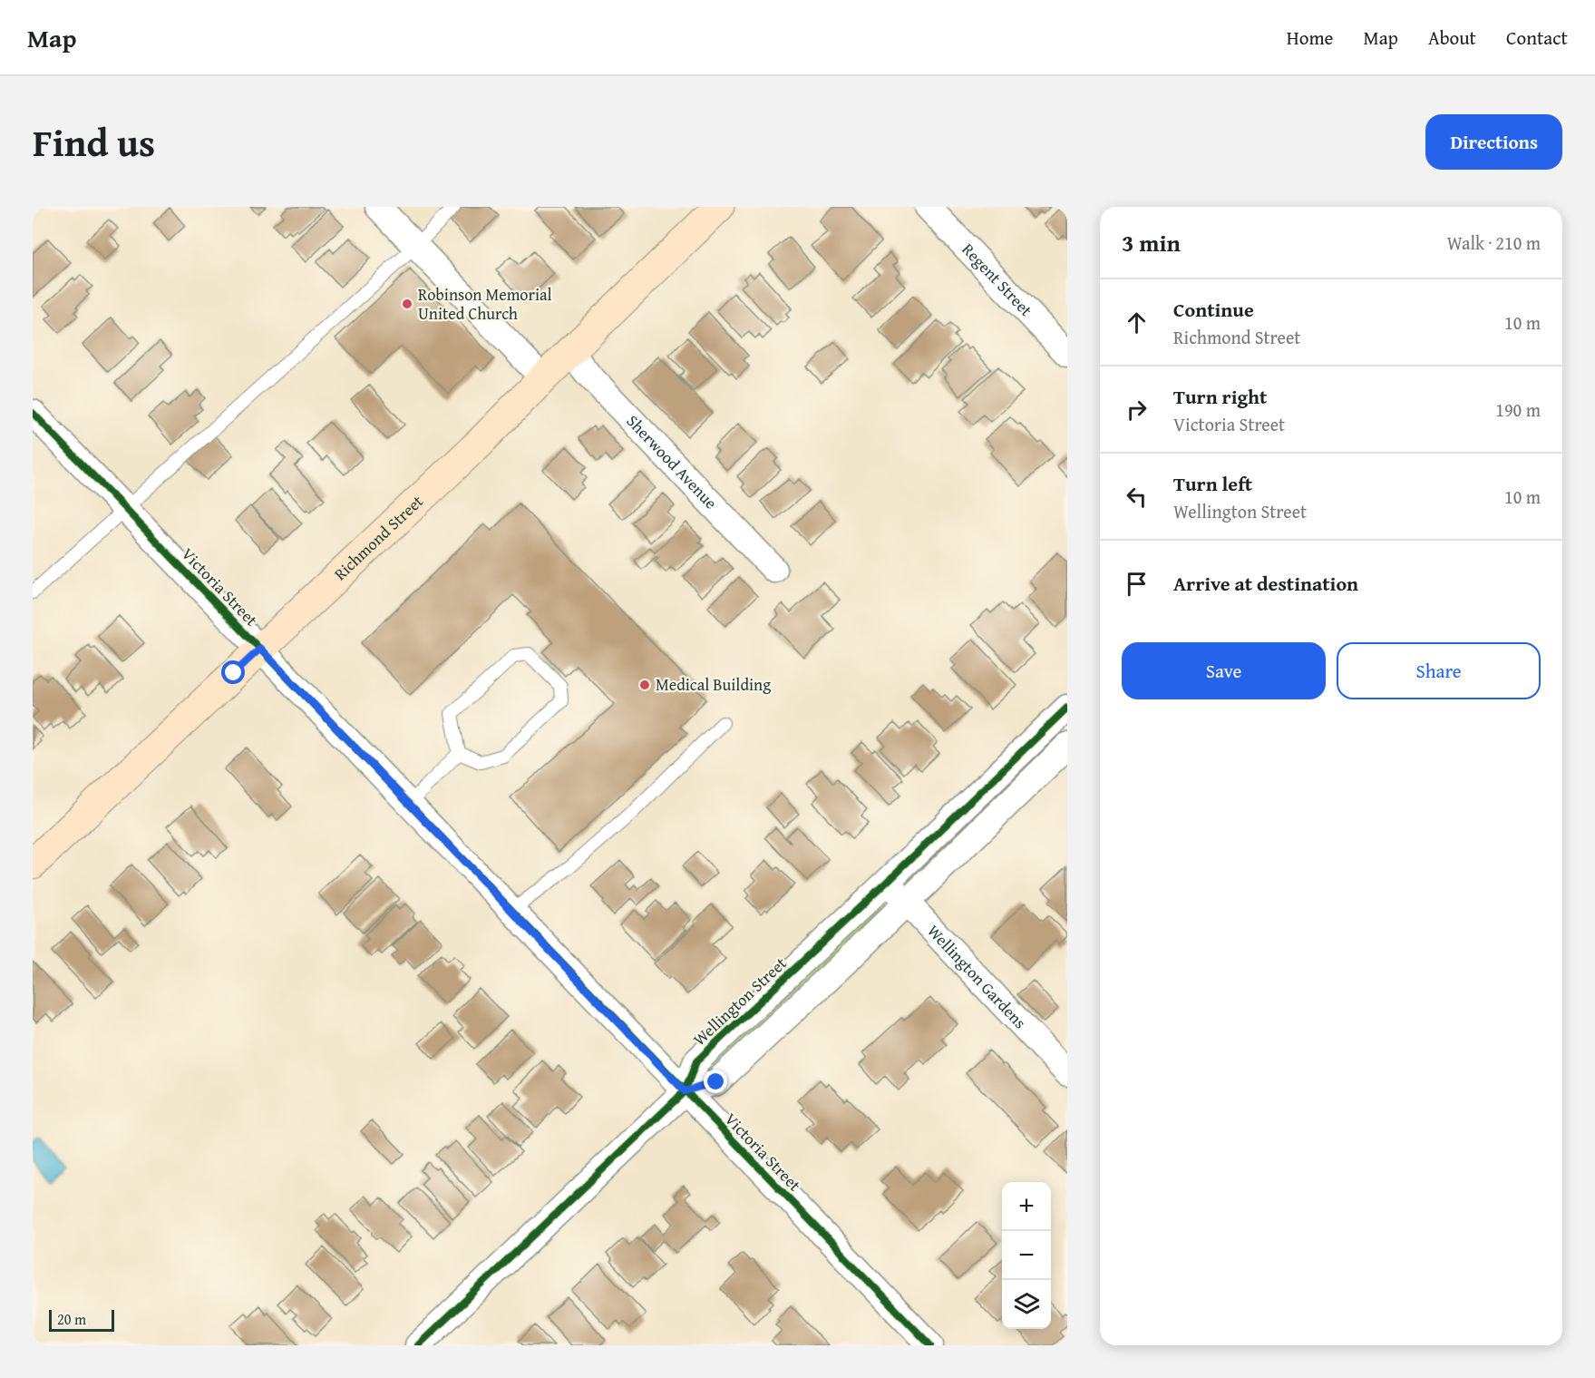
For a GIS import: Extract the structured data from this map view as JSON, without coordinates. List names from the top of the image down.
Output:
{
  "streets": {
    "main road": ["Richmond Street"],
    "street": [
      "Regent Street",
      "Sherwood Avenue",
      "Victoria Street",
      "Wellington Gardens",
      "Wellington Street"
    ]
  },
  "crossings": [
    ["Sherwood Avenue", "Richmond Street"],
    ["Richmond Street", "Victoria Street"],
    ["Victoria Street", "Wellington Street"],
    ["Wellington Gardens", "Wellington Street"]
  ],
  "places": ["Robinson Memorial United Church", "Medical Building"],
  "scale_bar": "20 m",
  "page": {
    "header": "Map",
    "nav": [
      "Home",
      "Map",
      "About",
      "Contact"
    ],
    "title": "Find us",
    "buttons": [
      "Directions",
      ["Save", "Share"]
    ],
    "heading": ["3 min", "Walk · 210 m"],
    "list": [
      ["Continue", "Richmond Street", "10 m"],
      ["Turn right", "Victoria Street", "190 m"],
      ["Turn left", "Wellington Street", "10 m"],
      "Arrive at destination"
    ],
    "map_buttons": ["+", "−"],
    "scale": "20 m"
  }
}
